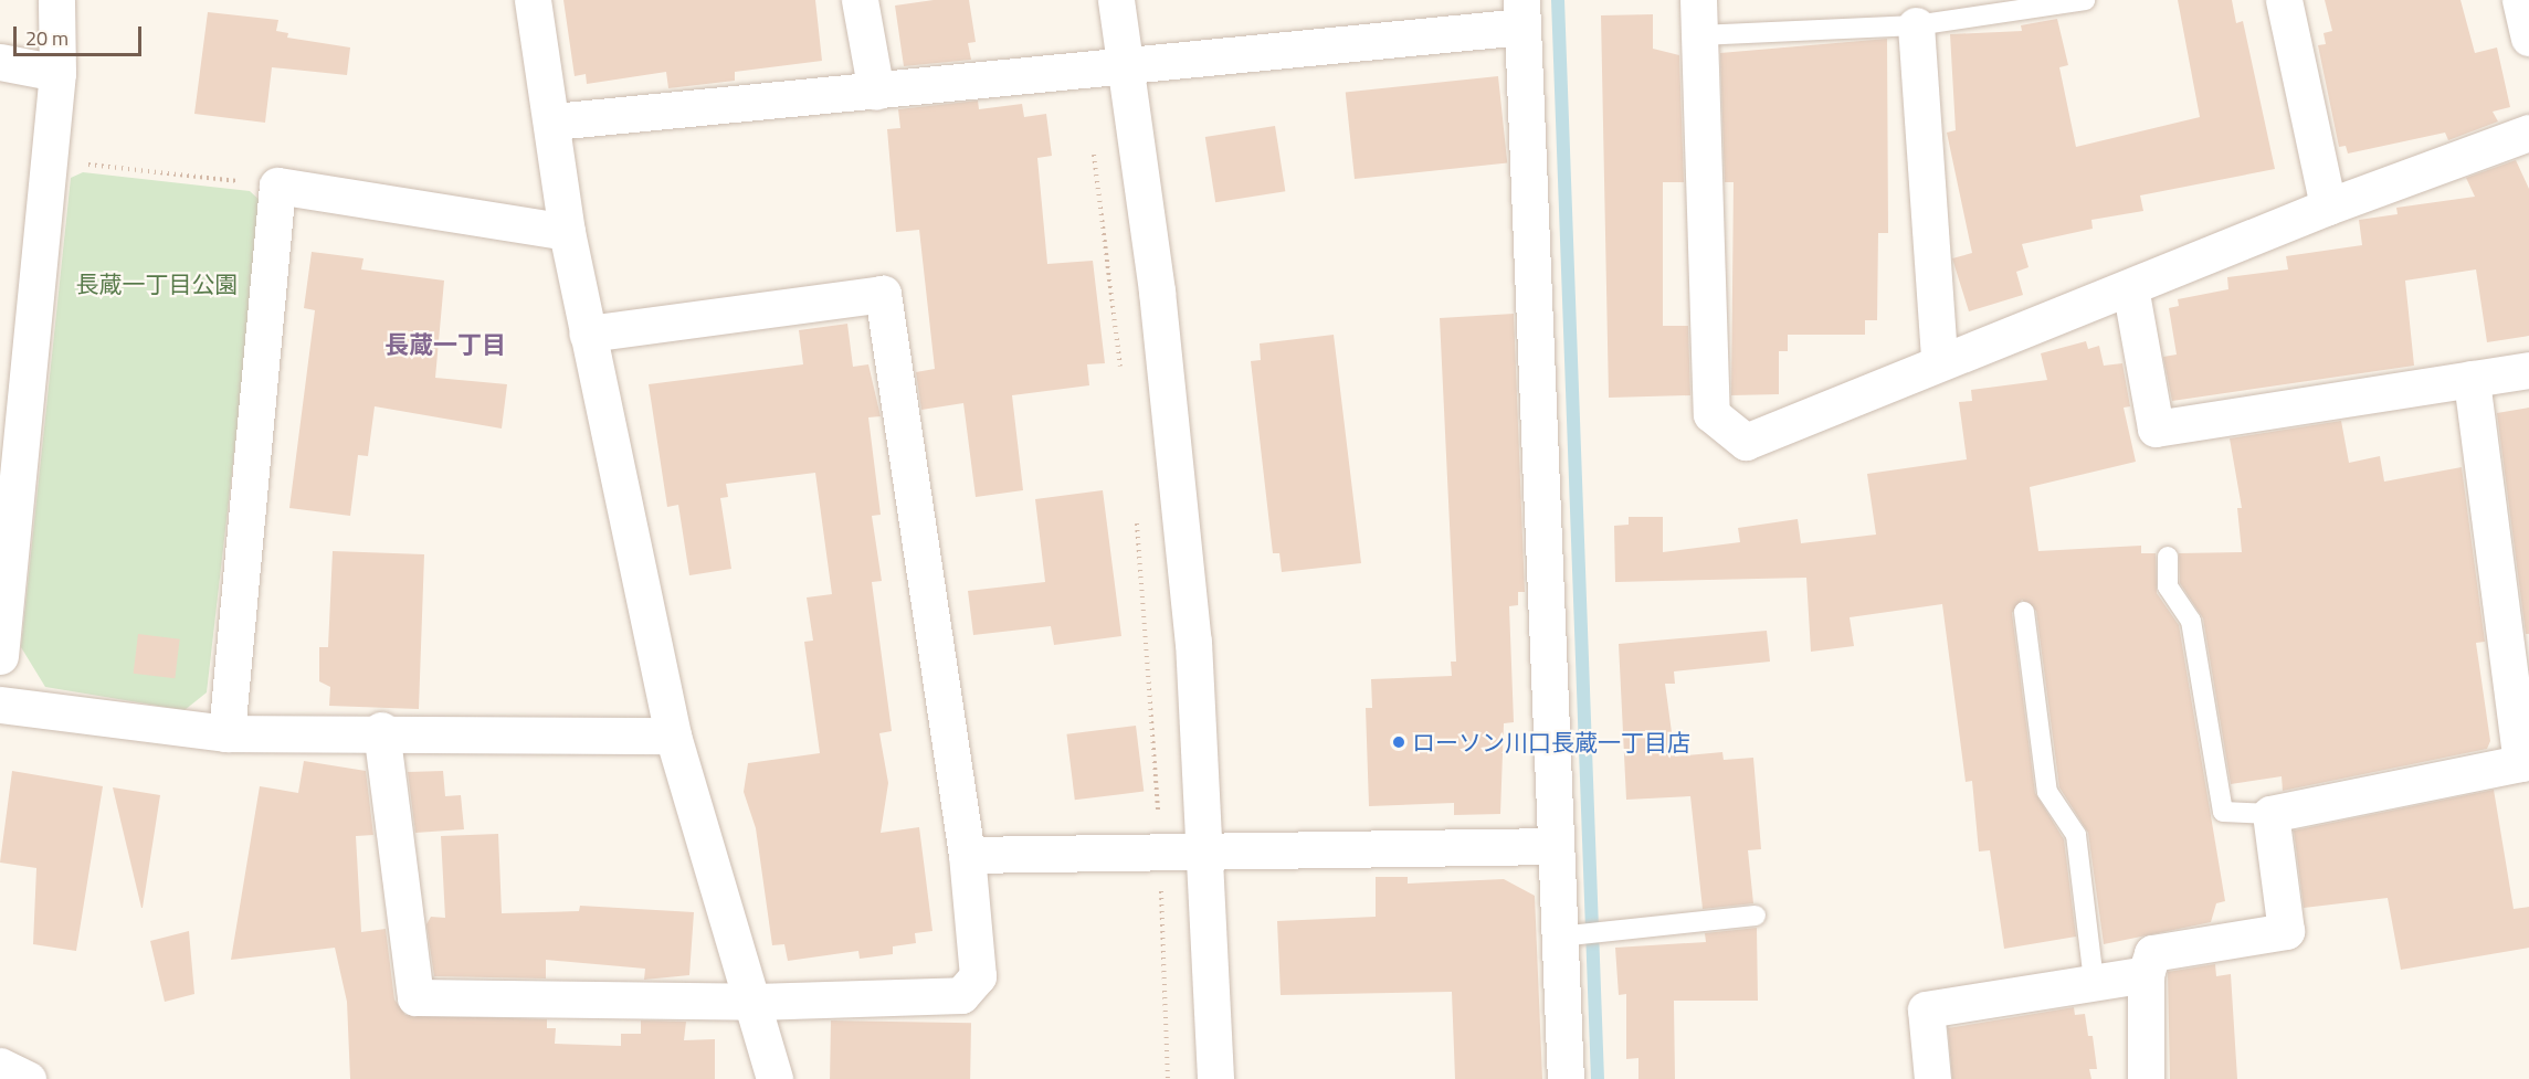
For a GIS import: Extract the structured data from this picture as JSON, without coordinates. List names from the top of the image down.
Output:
{
  "districts": ["長蔵一丁目"],
  "parks": ["長蔵一丁目公園"],
  "places": ["ローソン川口長蔵一丁目店"],
  "scale_bar": "20 m"
}
